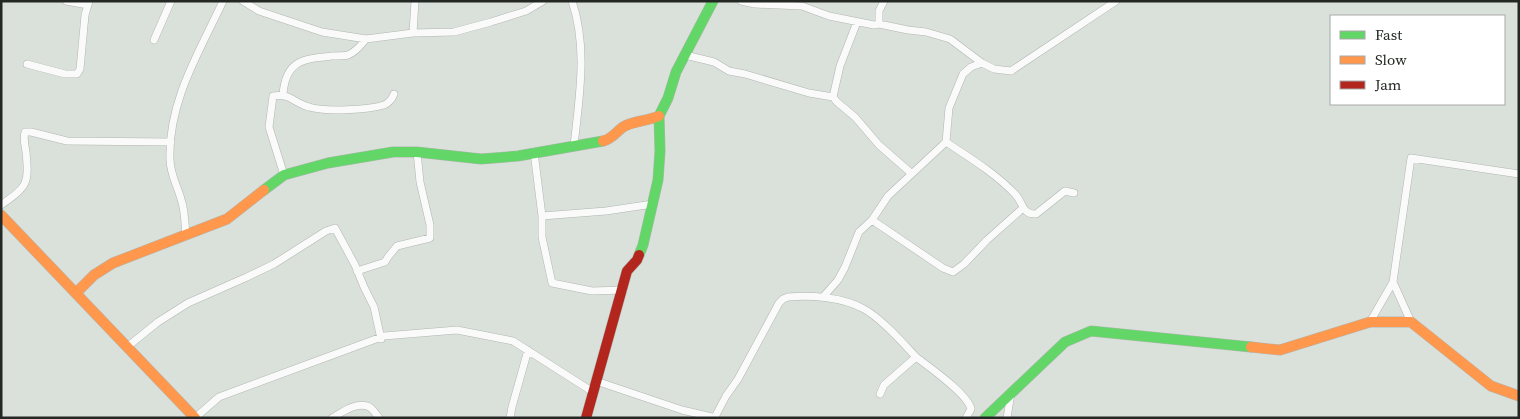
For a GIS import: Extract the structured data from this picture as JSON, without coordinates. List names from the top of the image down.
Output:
{
  "legend": ["Fast", "Slow", "Jam"]
}
